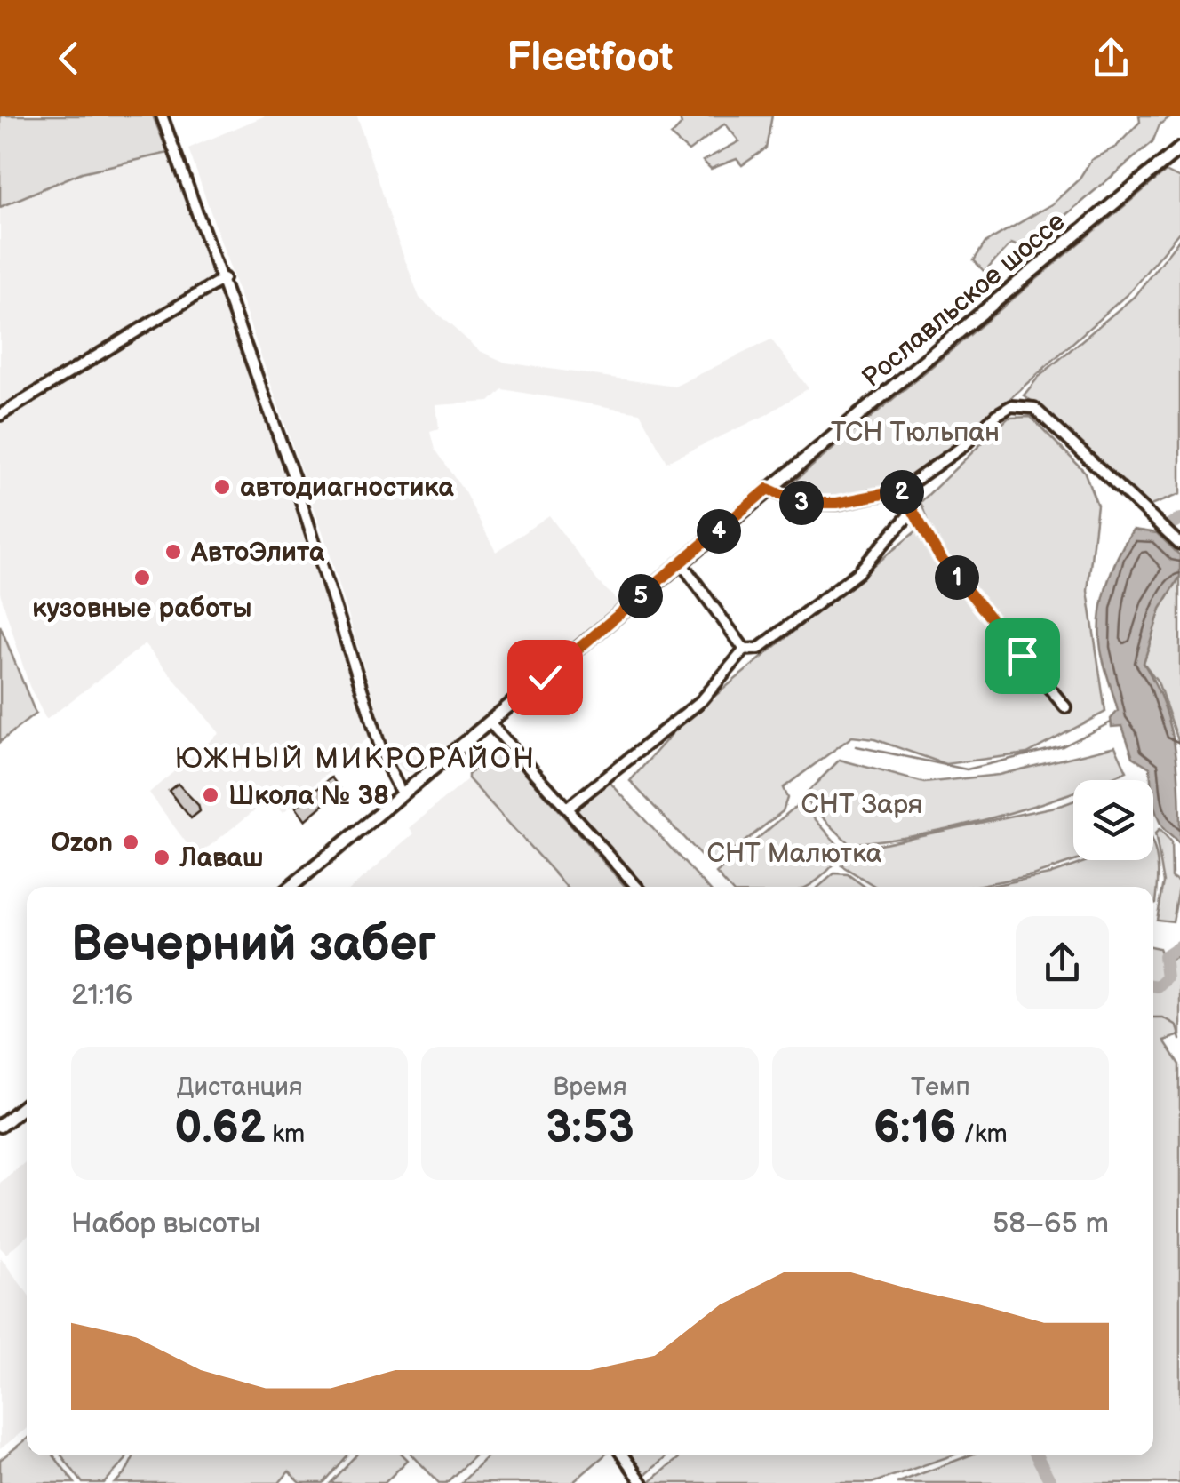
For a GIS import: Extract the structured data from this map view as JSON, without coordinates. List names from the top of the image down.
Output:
{
  "streets": {
    "main road": ["Рославльское шоссе"]
  },
  "districts": ["ЮЖНЫЙ МИКРОРАЙОН"],
  "parks": ["ТСН Тюльпан", "СНТ Заря", "СНТ Малютка"],
  "places": [
    "автодиагностика",
    "АвтоЭлита",
    "кузовные работы",
    "Школа № 38",
    "Ozon",
    "Лаваш"
  ],
  "page": {
    "header": "Fleetfoot",
    "pins": [
      "2",
      "3",
      "4",
      "1",
      "5"
    ],
    "heading": ["Вечерний забег", "21:16"],
    "stats": [
      ["Дистанция", "0.62 km"],
      ["Время", "3:53"],
      ["Темп", "6:16 /km"]
    ],
    "chart": ["Набор высоты", "58–65 m"]
  }
}
